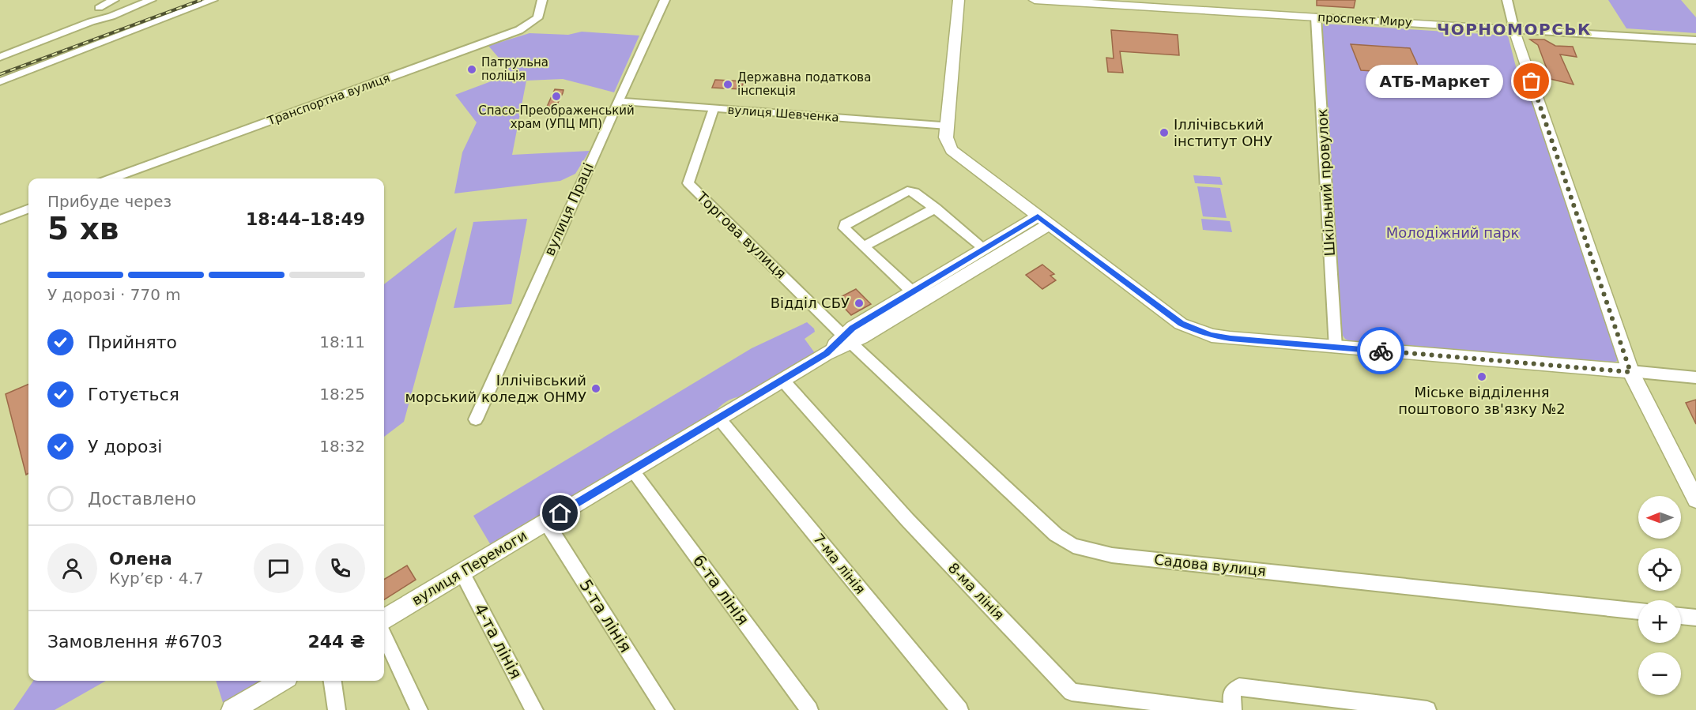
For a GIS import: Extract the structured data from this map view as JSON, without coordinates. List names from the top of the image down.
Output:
{
  "streets": {
    "main road": ["проспект Миру", "вулиця Перемоги"],
    "street": [
      "Транспортна вулиця",
      "вулиця Шевченка",
      "Шкільний провулок",
      "вулиця Праці",
      "Торгова вулиця",
      "7-ма лінія",
      "Садова вулиця",
      "6-та лінія",
      "8-ма лінія",
      "5-та лінія",
      "4-та лінія"
    ]
  },
  "crossings": [
    ["проспект Миру", "Шкільний провулок"],
    ["вулиця Шевченка", "вулиця Праці"],
    ["вулиця Шевченка", "Торгова вулиця"],
    ["Торгова вулиця", "Садова вулиця"],
    ["Торгова вулиця", "вулиця Перемоги"],
    ["7-ма лінія", "вулиця Перемоги"],
    ["Садова вулиця", "вулиця Перемоги"],
    ["вулиця Перемоги", "6-та лінія"],
    ["вулиця Перемоги", "8-ма лінія"],
    ["вулиця Перемоги", "5-та лінія"],
    ["вулиця Перемоги", "4-та лінія"]
  ],
  "districts": ["ЧОРНОМОРСЬК"],
  "parks": ["Молодіжний парк"],
  "places": [
    "Патрульна поліція",
    "АТБ-Маркет",
    "Державна податкова інспекція",
    "Спасо-Преображенський храм (УПЦ МП)",
    "Іллічівський інститут ОНУ",
    "Відділ СБУ",
    "Міське відділення поштового зв'язку №2",
    "Іллічівський морський коледж ОНМУ"
  ],
  "north": "left",
  "page": {
    "bubble": "АТБ-Маркет",
    "heading": ["5 хв", "Прибуде через", "18:44–18:49"],
    "panel": [
      "Олена",
      "Кур’єр · 4.7",
      "Замовлення #6703",
      "244 ₴"
    ],
    "bar": "У дорозі · 770 m",
    "list": [
      ["Прийнято", "18:11"],
      ["Готується", "18:25"],
      ["У дорозі", "18:32"],
      "Доставлено"
    ],
    "map_buttons": ["+", "−"]
  }
}
